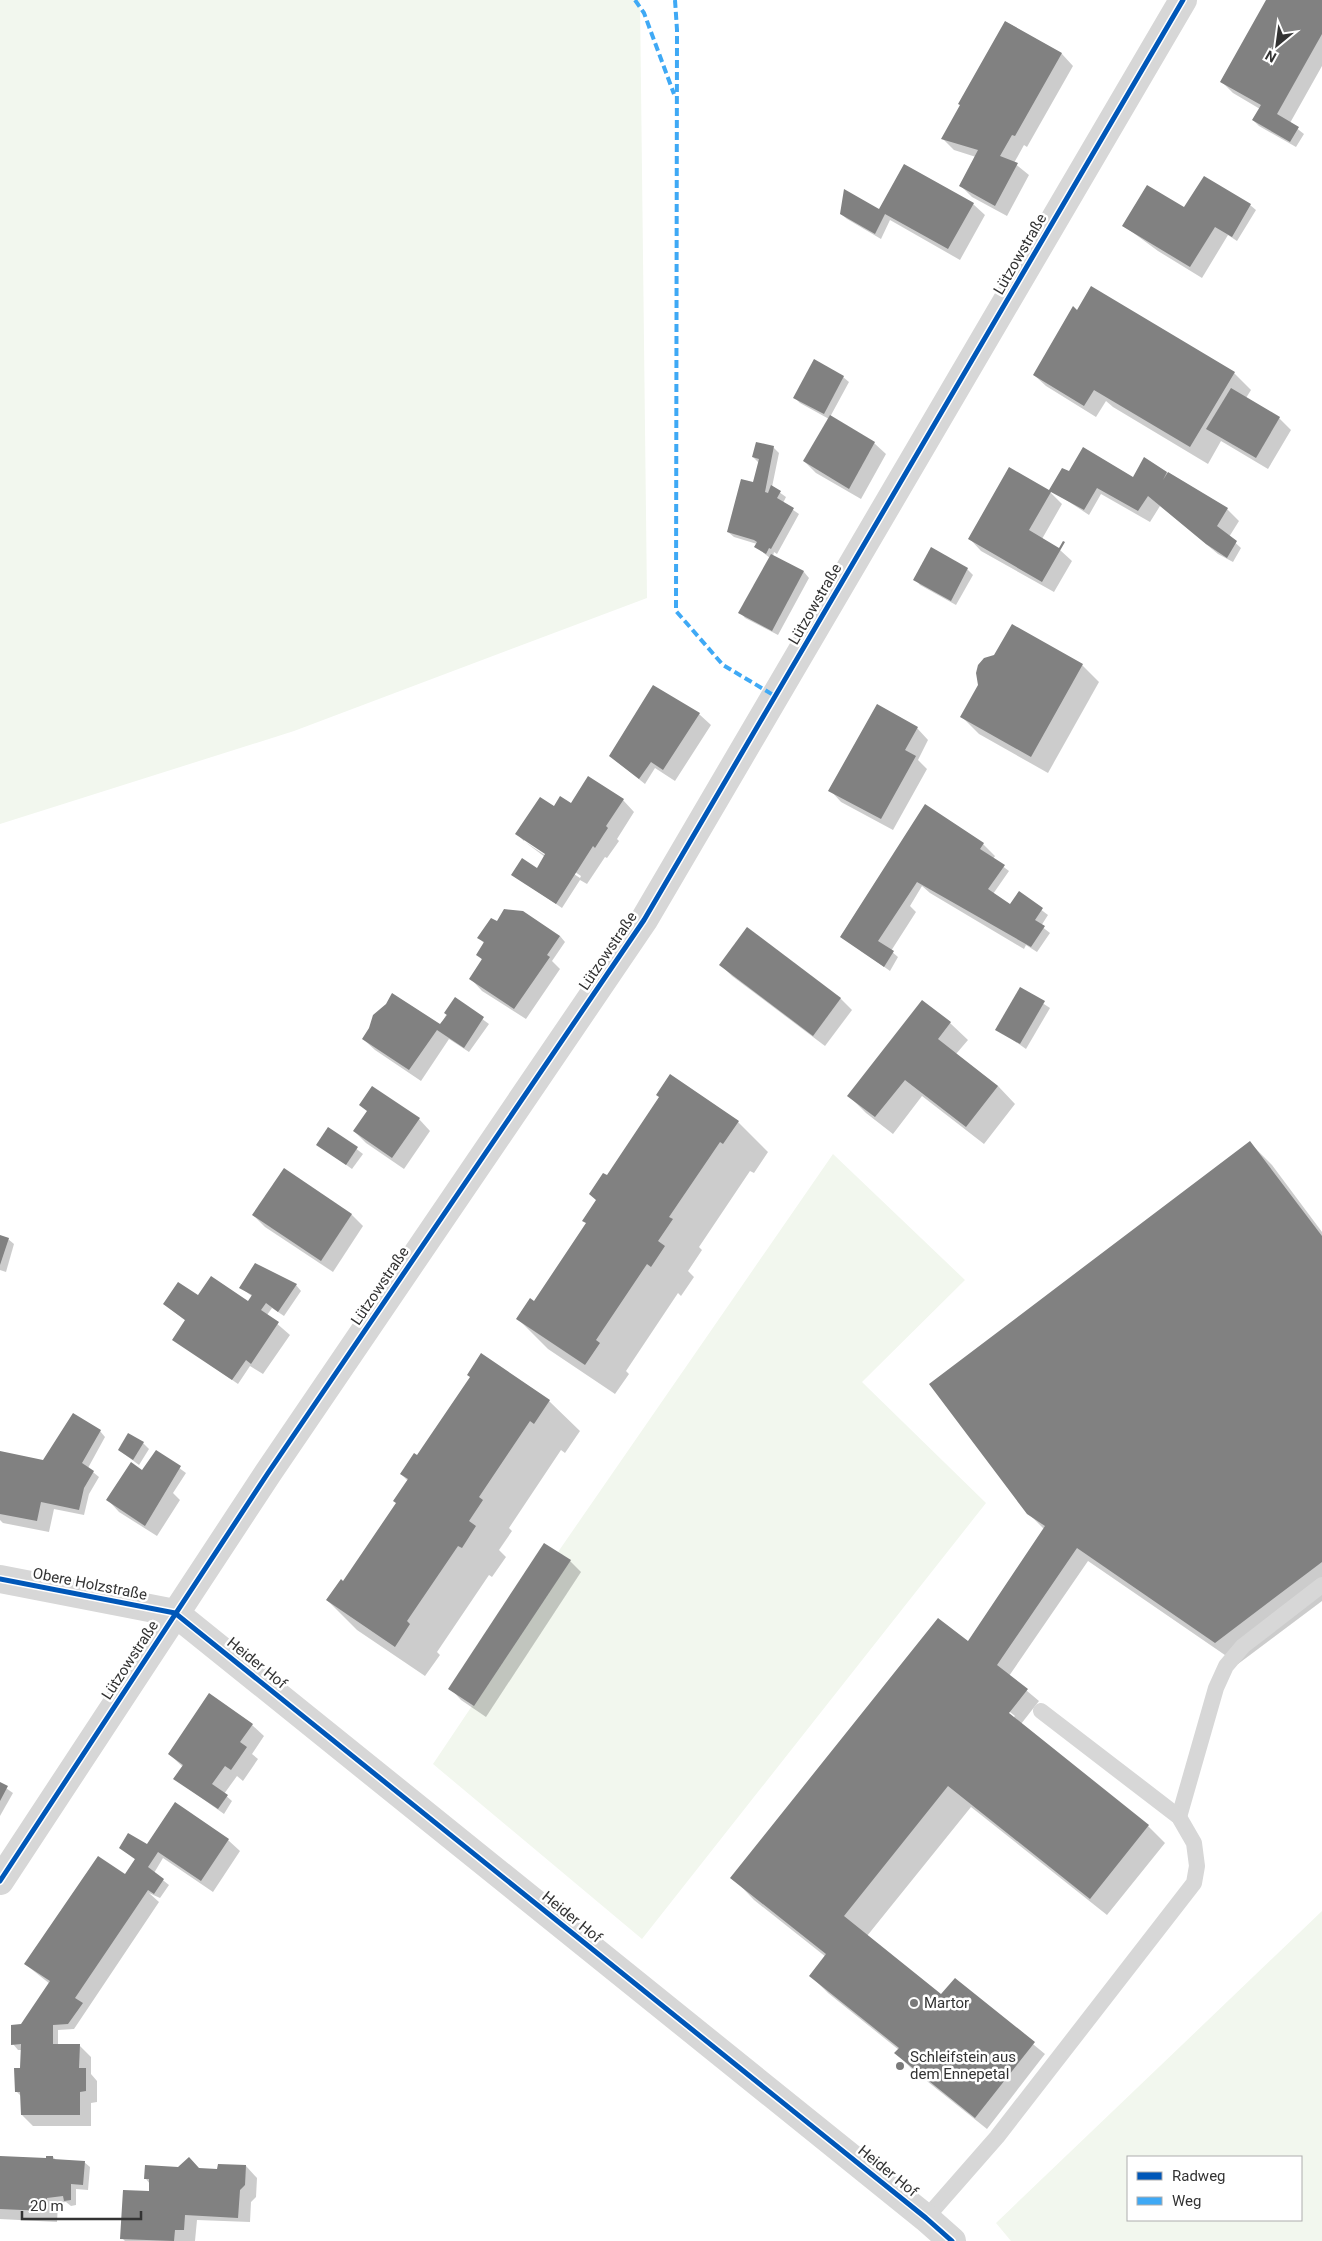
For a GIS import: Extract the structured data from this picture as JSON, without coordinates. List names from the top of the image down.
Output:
{
  "streets": {
    "street": ["Lützowstraße", "Obere Holzstraße", "Heider Hof"]
  },
  "crossings": [
    ["Lützowstraße", "Obere Holzstraße"],
    ["Lützowstraße", "Heider Hof"],
    ["Obere Holzstraße", "Heider Hof"]
  ],
  "places": ["Martor", "Schleifstein aus dem Ennepetal"],
  "legend": ["Radweg", "Weg"],
  "scale_bar": "20 m",
  "north": "bottom left"
}
